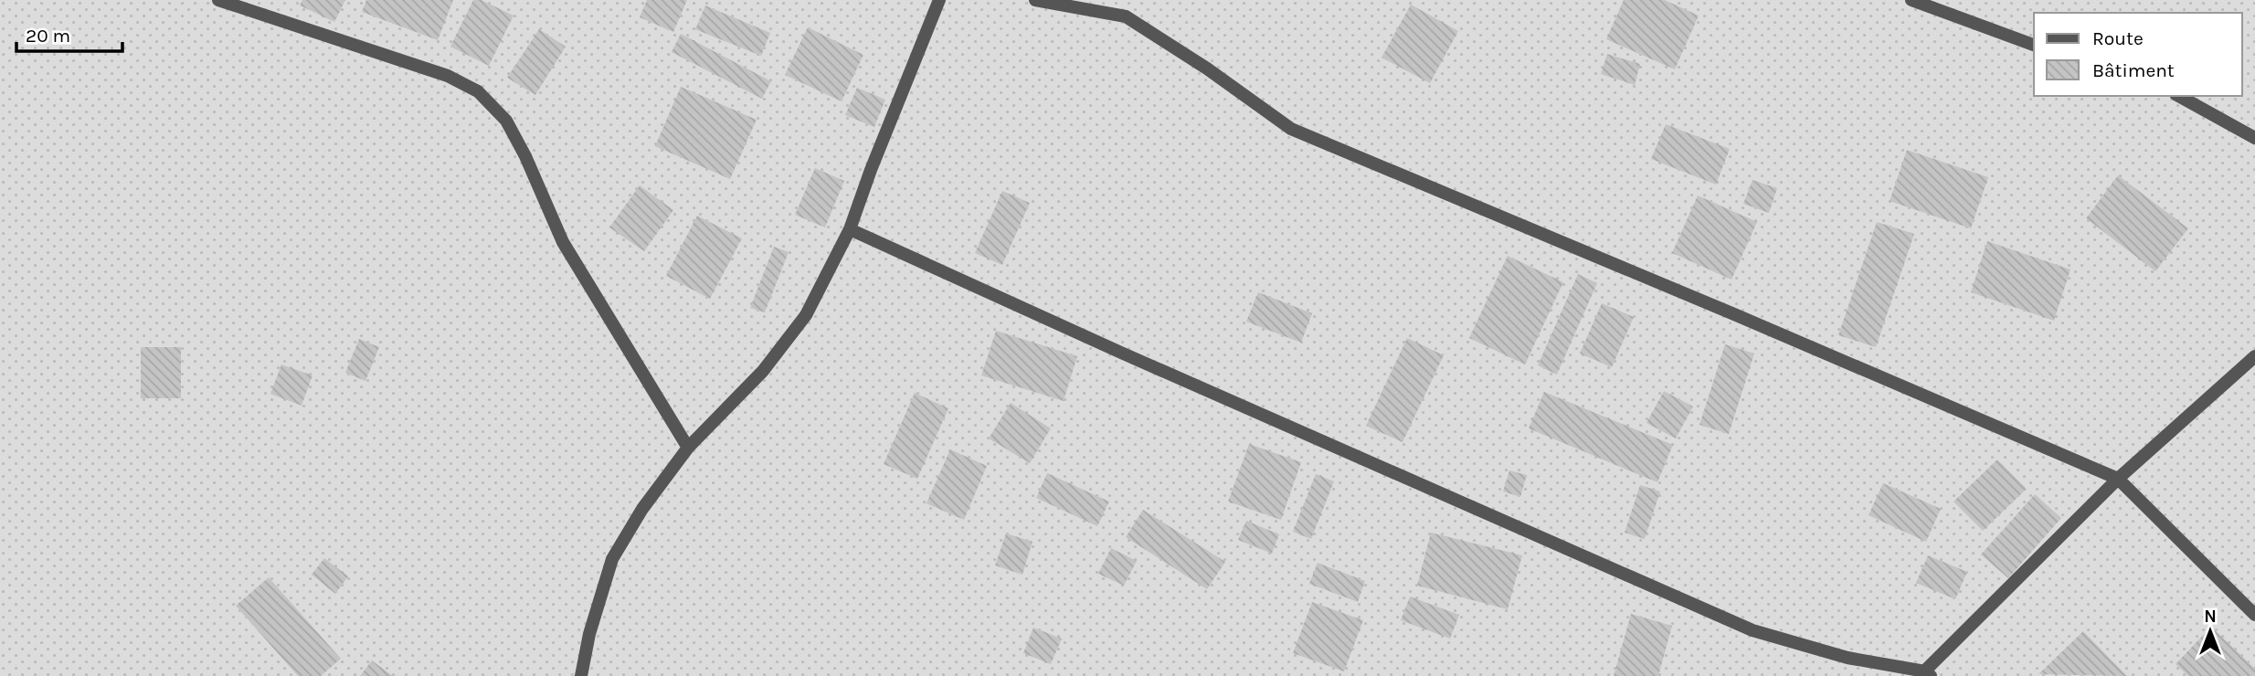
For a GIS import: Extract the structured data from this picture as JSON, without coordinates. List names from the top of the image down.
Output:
{
  "legend": ["Route", "Bâtiment"],
  "scale_bar": "20 m",
  "north": "top"
}
